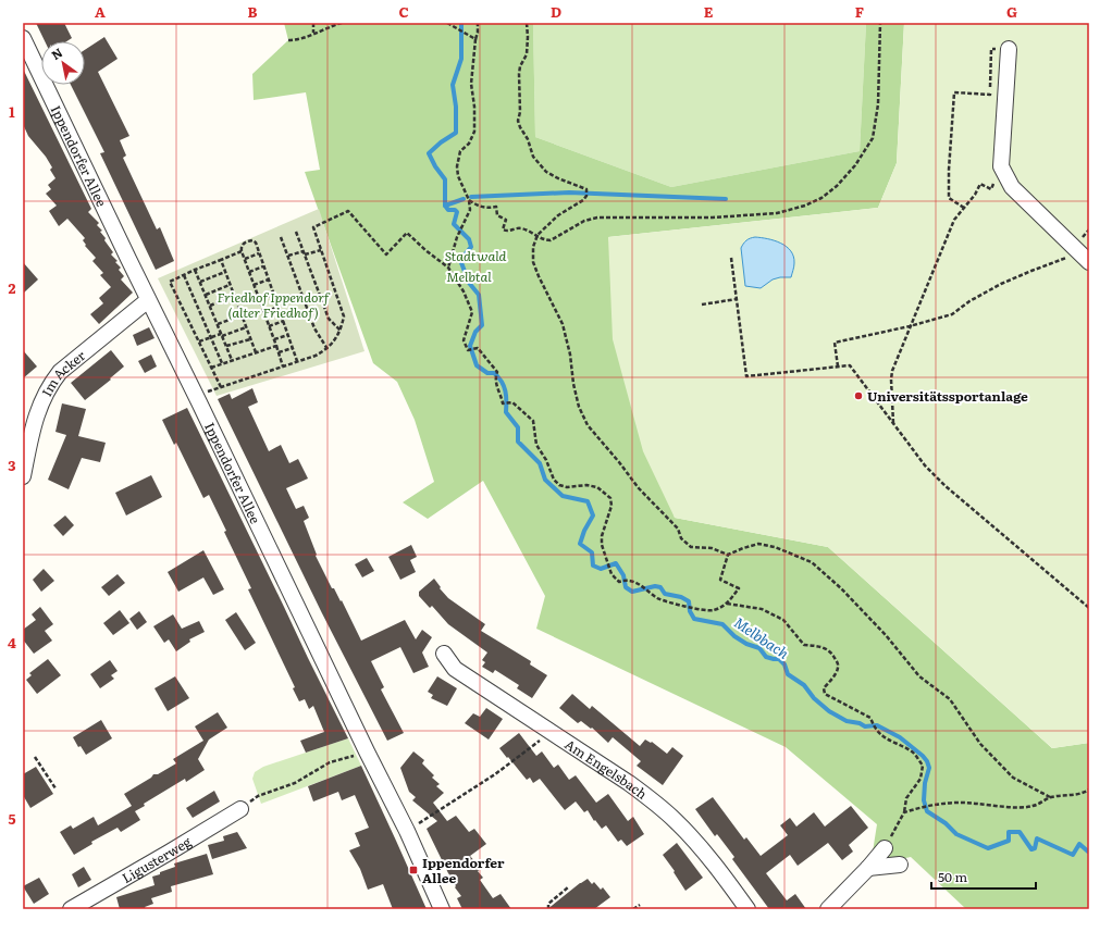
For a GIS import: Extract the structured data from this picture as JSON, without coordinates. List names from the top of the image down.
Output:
{
  "streets": {
    "street": [
      "Ippendorfer Allee",
      "Im Acker",
      "Am Engelsbach",
      "Ligusterweg"
    ]
  },
  "crossings": [
    ["Ippendorfer Allee", "Im Acker"]
  ],
  "water": ["Melbbach"],
  "parks": ["Stadtwald", "Melbtal", "Friedhof Ippendorf (alter Friedhof)"],
  "places": {
    "other": ["Universitätssportanlage"],
    "transit": ["Ippendorfer Allee"]
  },
  "scale_bar": "50 m",
  "north": "top left",
  "grid": {
    "columns": [
      "A",
      "B",
      "C",
      "D",
      "E",
      "F",
      "G"
    ],
    "rows": [
      "1",
      "2",
      "3",
      "4",
      "5"
    ]
  }
}
